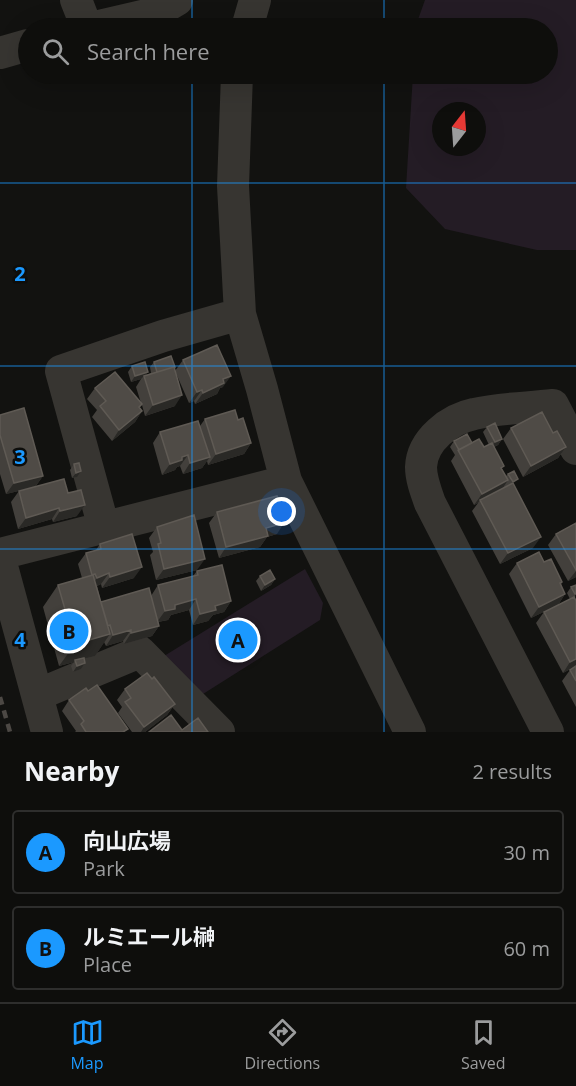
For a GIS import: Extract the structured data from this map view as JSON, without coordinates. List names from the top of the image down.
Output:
{
  "north": "top",
  "page": {
    "search": "Search here",
    "pins": ["B", "A"],
    "heading": ["Nearby", "2 results"],
    "list": [
      {
        "mark": "A",
        "name": "向山広場",
        "note": "Park",
        "value": "30 m"
      },
      {
        "mark": "B",
        "name": "ルミエール榊",
        "note": "Place",
        "value": "60 m"
      }
    ],
    "nav": ["Map", "Directions", "Saved"]
  },
  "grid": {
    "rows": ["2", "3", "4"]
  }
}
